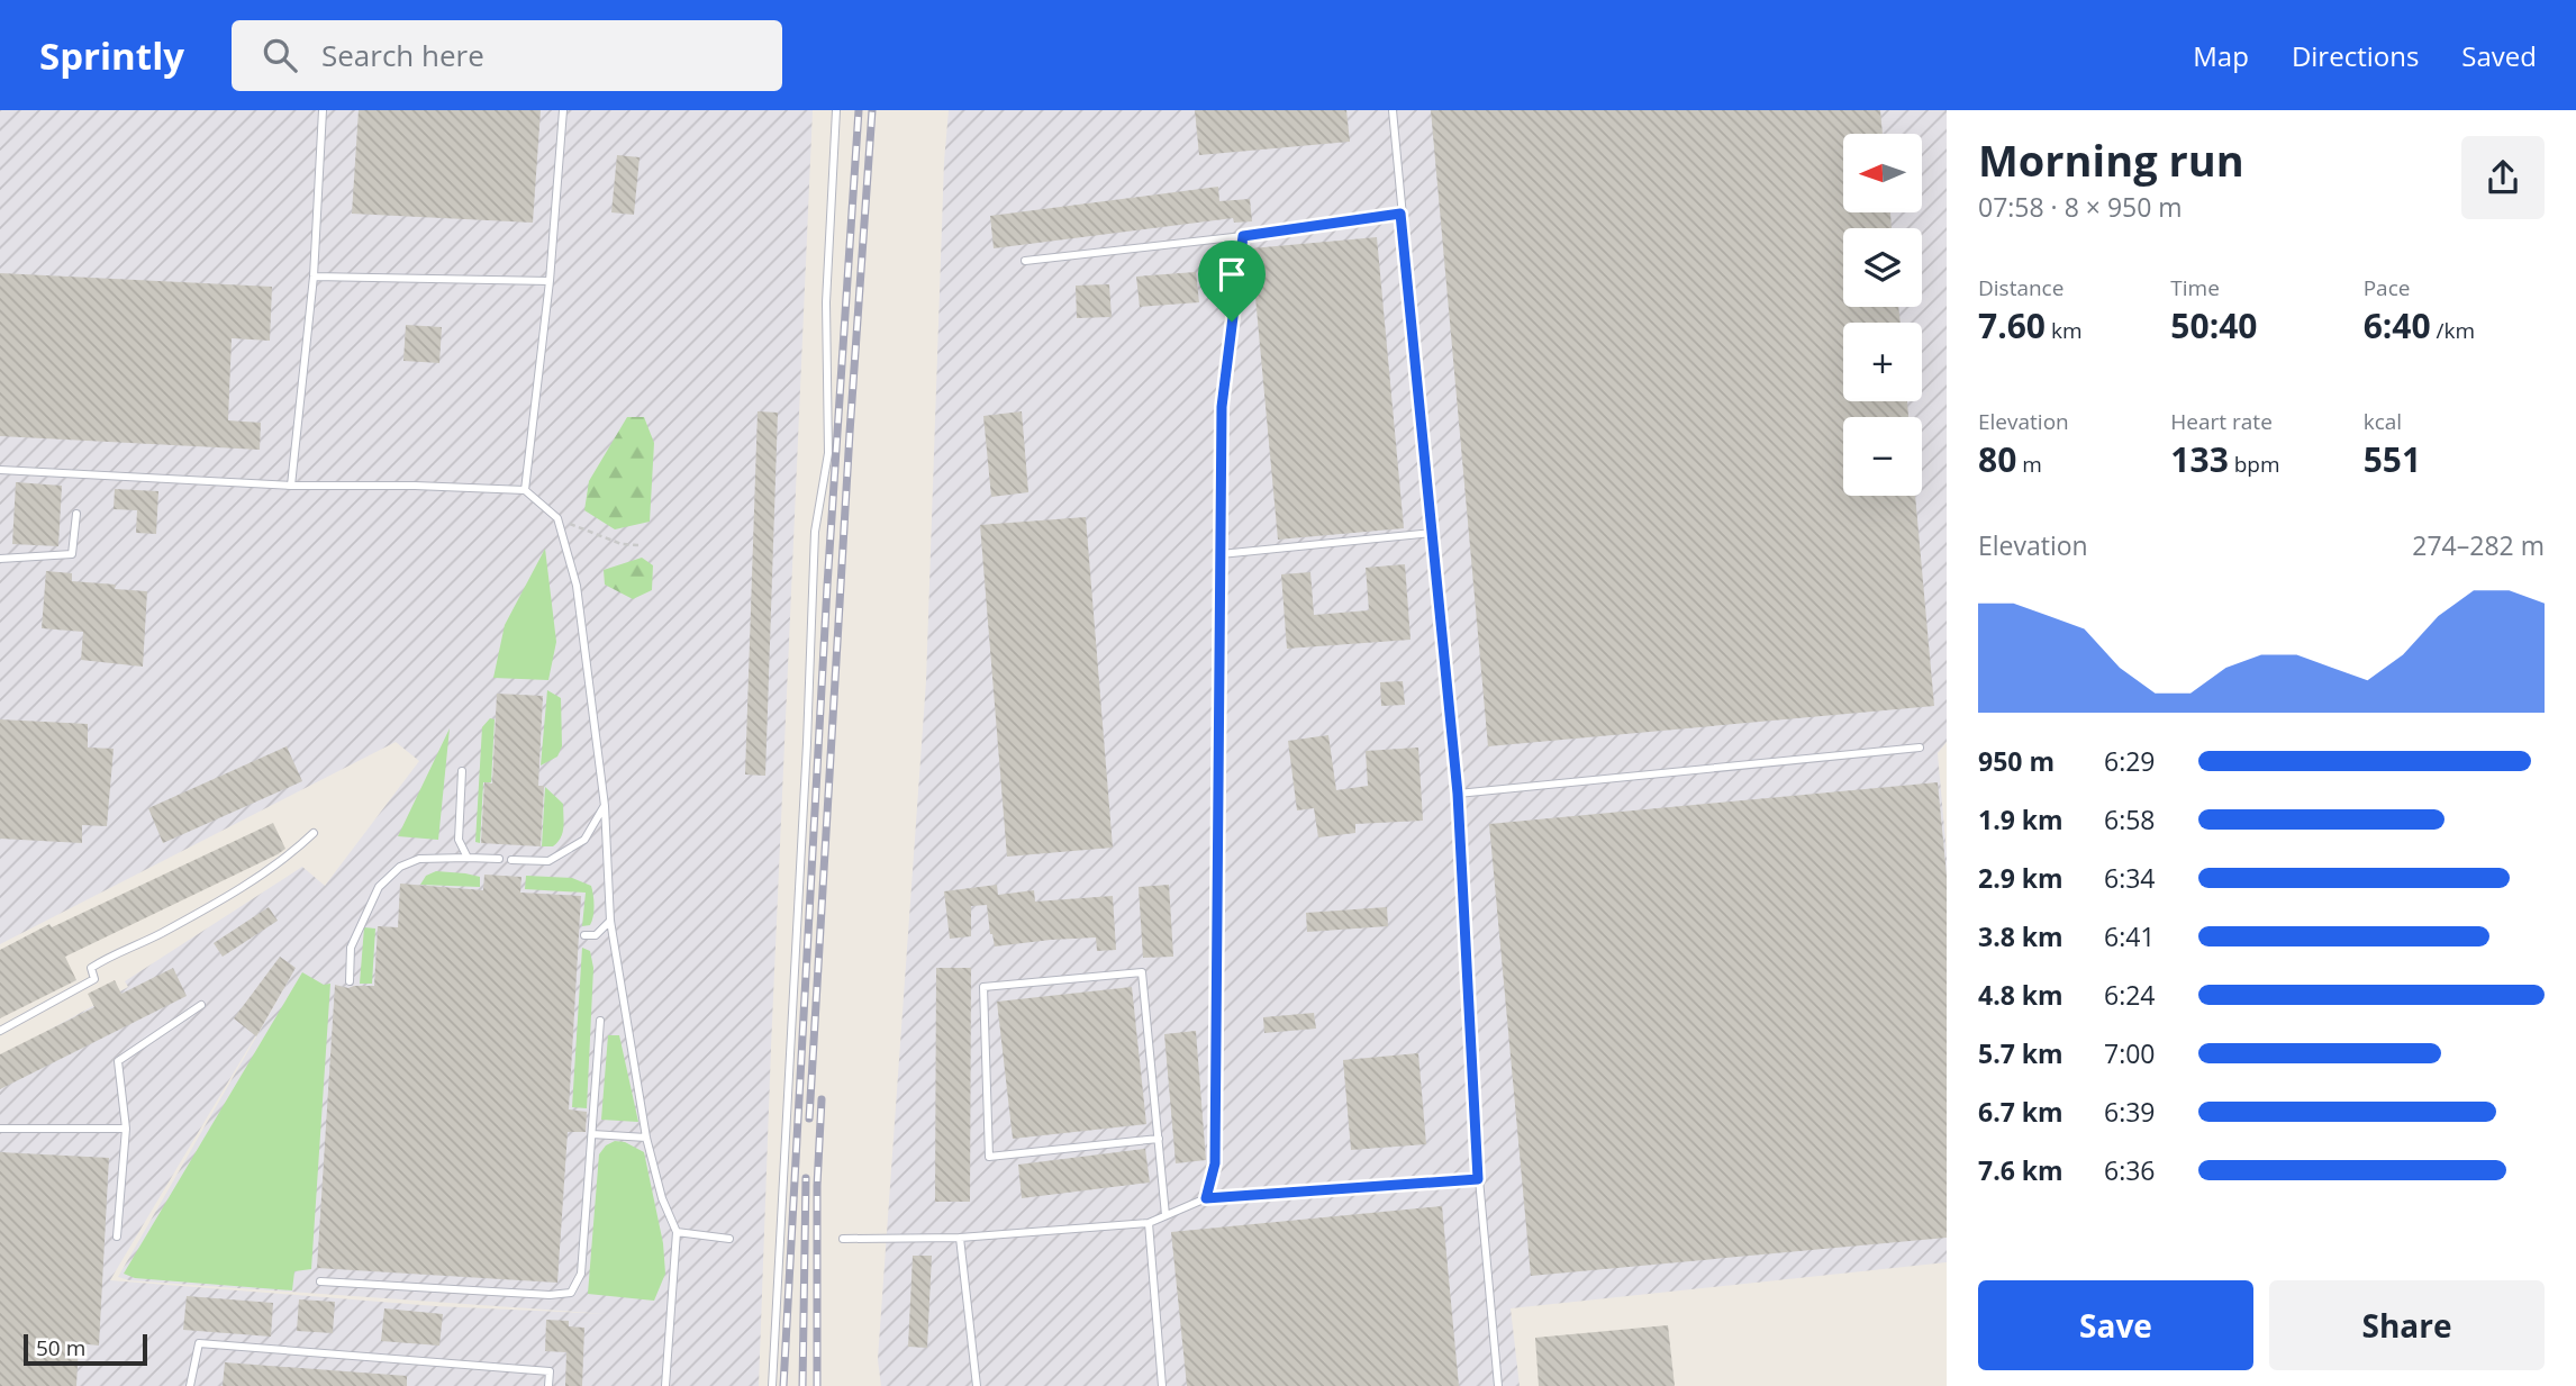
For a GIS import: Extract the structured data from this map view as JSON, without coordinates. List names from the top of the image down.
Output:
{
  "scale_bar": "50 m",
  "north": "left",
  "page": {
    "header": "Sprintly",
    "search": "Search here",
    "nav": ["Map", "Directions", "Saved"],
    "heading": ["Morning run", "07:58 · 8 × 950 m"],
    "map_buttons": ["+", "−"],
    "stats": [
      ["Distance", "7.60 km"],
      ["Time", "50:40"],
      ["Pace", "6:40 /km"],
      ["Elevation", "80 m"],
      ["Heart rate", "133 bpm"],
      ["kcal", "551"]
    ],
    "chart": ["Elevation", "274–282 m"],
    "list": [
      {
        "name": "950 m",
        "note": "6:29"
      },
      {
        "name": "1.9 km",
        "note": "6:58"
      },
      {
        "name": "2.9 km",
        "note": "6:34"
      },
      {
        "name": "3.8 km",
        "note": "6:41"
      },
      {
        "name": "4.8 km",
        "note": "6:24"
      },
      {
        "name": "5.7 km",
        "note": "7:00"
      },
      {
        "name": "6.7 km",
        "note": "6:39"
      },
      {
        "name": "7.6 km",
        "note": "6:36"
      }
    ],
    "buttons": ["Save", "Share"],
    "scale": "50 m"
  }
}
